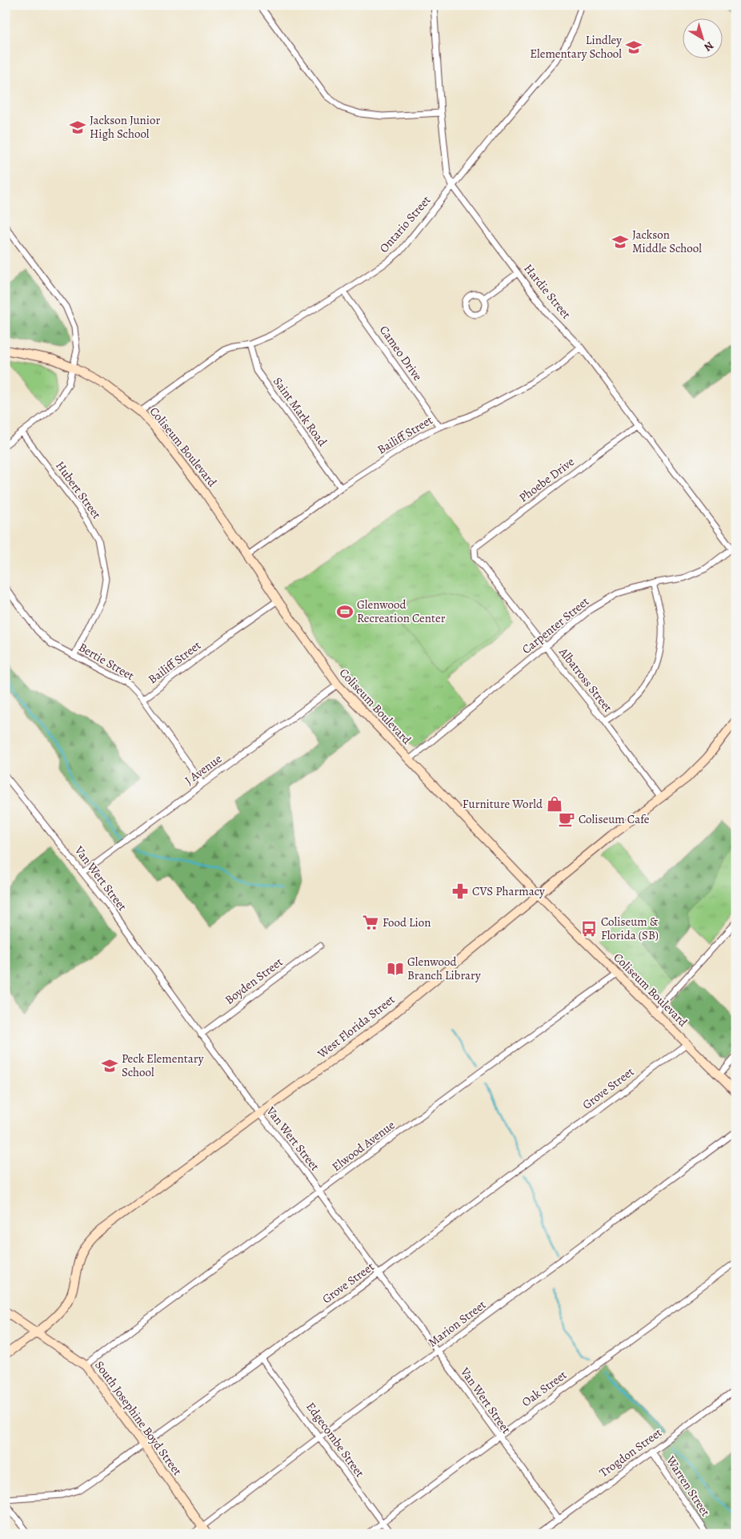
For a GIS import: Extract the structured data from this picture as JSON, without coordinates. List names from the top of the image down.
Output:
{
  "streets": {
    "main road": ["Coliseum Boulevard", "West Florida Street", "South Josephine Boyd Street"],
    "street": [
      "Ontario Street",
      "Hardie Street",
      "Cameo Drive",
      "Saint Mark Road",
      "Bailiff Street",
      "Phoebe Drive",
      "Hubert Street",
      "Carpenter Street",
      "Bertie Street",
      "Albatross Street",
      "J Avenue",
      "Van Wert Street",
      "Boyden Street",
      "Grove Street",
      "Elwood Avenue",
      "Marion Street",
      "Oak Street",
      "Edgecombe Street",
      "Trogdon Street",
      "Warren Street"
    ]
  },
  "crossings": [
    ["Ontario Street", "Hardie Street"],
    ["Ontario Street", "Cameo Drive"],
    ["Ontario Street", "Saint Mark Road"],
    ["Ontario Street", "Coliseum Boulevard"],
    ["Hardie Street", "Bailiff Street"],
    ["Hardie Street", "Phoebe Drive"],
    ["Hardie Street", "Carpenter Street"],
    ["Cameo Drive", "Bailiff Street"],
    ["Saint Mark Road", "Bailiff Street"],
    ["Bailiff Street", "Coliseum Boulevard"],
    ["Bailiff Street", "Bertie Street"],
    ["Coliseum Boulevard", "Carpenter Street"],
    ["Coliseum Boulevard", "J Avenue"],
    ["Coliseum Boulevard", "West Florida Street"],
    ["Coliseum Boulevard", "Grove Street"],
    ["Coliseum Boulevard", "Elwood Avenue"],
    ["Phoebe Drive", "Albatross Street"],
    ["Hubert Street", "Bertie Street"],
    ["Carpenter Street", "Albatross Street"],
    ["Bertie Street", "J Avenue"],
    ["Albatross Street", "West Florida Street"],
    ["J Avenue", "Van Wert Street"],
    ["Van Wert Street", "Boyden Street"],
    ["Van Wert Street", "West Florida Street"],
    ["Van Wert Street", "Grove Street"],
    ["Van Wert Street", "Elwood Avenue"],
    ["Van Wert Street", "Marion Street"],
    ["Van Wert Street", "Oak Street"],
    ["Van Wert Street", "Trogdon Street"],
    ["West Florida Street", "South Josephine Boyd Street"],
    ["Grove Street", "South Josephine Boyd Street"],
    ["Grove Street", "Edgecombe Street"],
    ["Elwood Avenue", "South Josephine Boyd Street"],
    ["Marion Street", "South Josephine Boyd Street"],
    ["Marion Street", "Edgecombe Street"],
    ["Oak Street", "Edgecombe Street"],
    ["Trogdon Street", "Warren Street"]
  ],
  "places": {
    "school or university": [
      "Lindley Elementary School",
      "Jackson Junior High School",
      "Jackson Middle School",
      "Peck Elementary School"
    ],
    "sports": ["Glenwood Recreation Center"],
    "shop": ["Furniture World"],
    "cafe": ["Coliseum Cafe"],
    "pharmacy": ["CVS Pharmacy"],
    "supermarket": ["Food Lion"],
    "bus stop": ["Coliseum & Florida (SB)"],
    "library": ["Glenwood Branch Library"]
  },
  "north": "bottom right"
}
